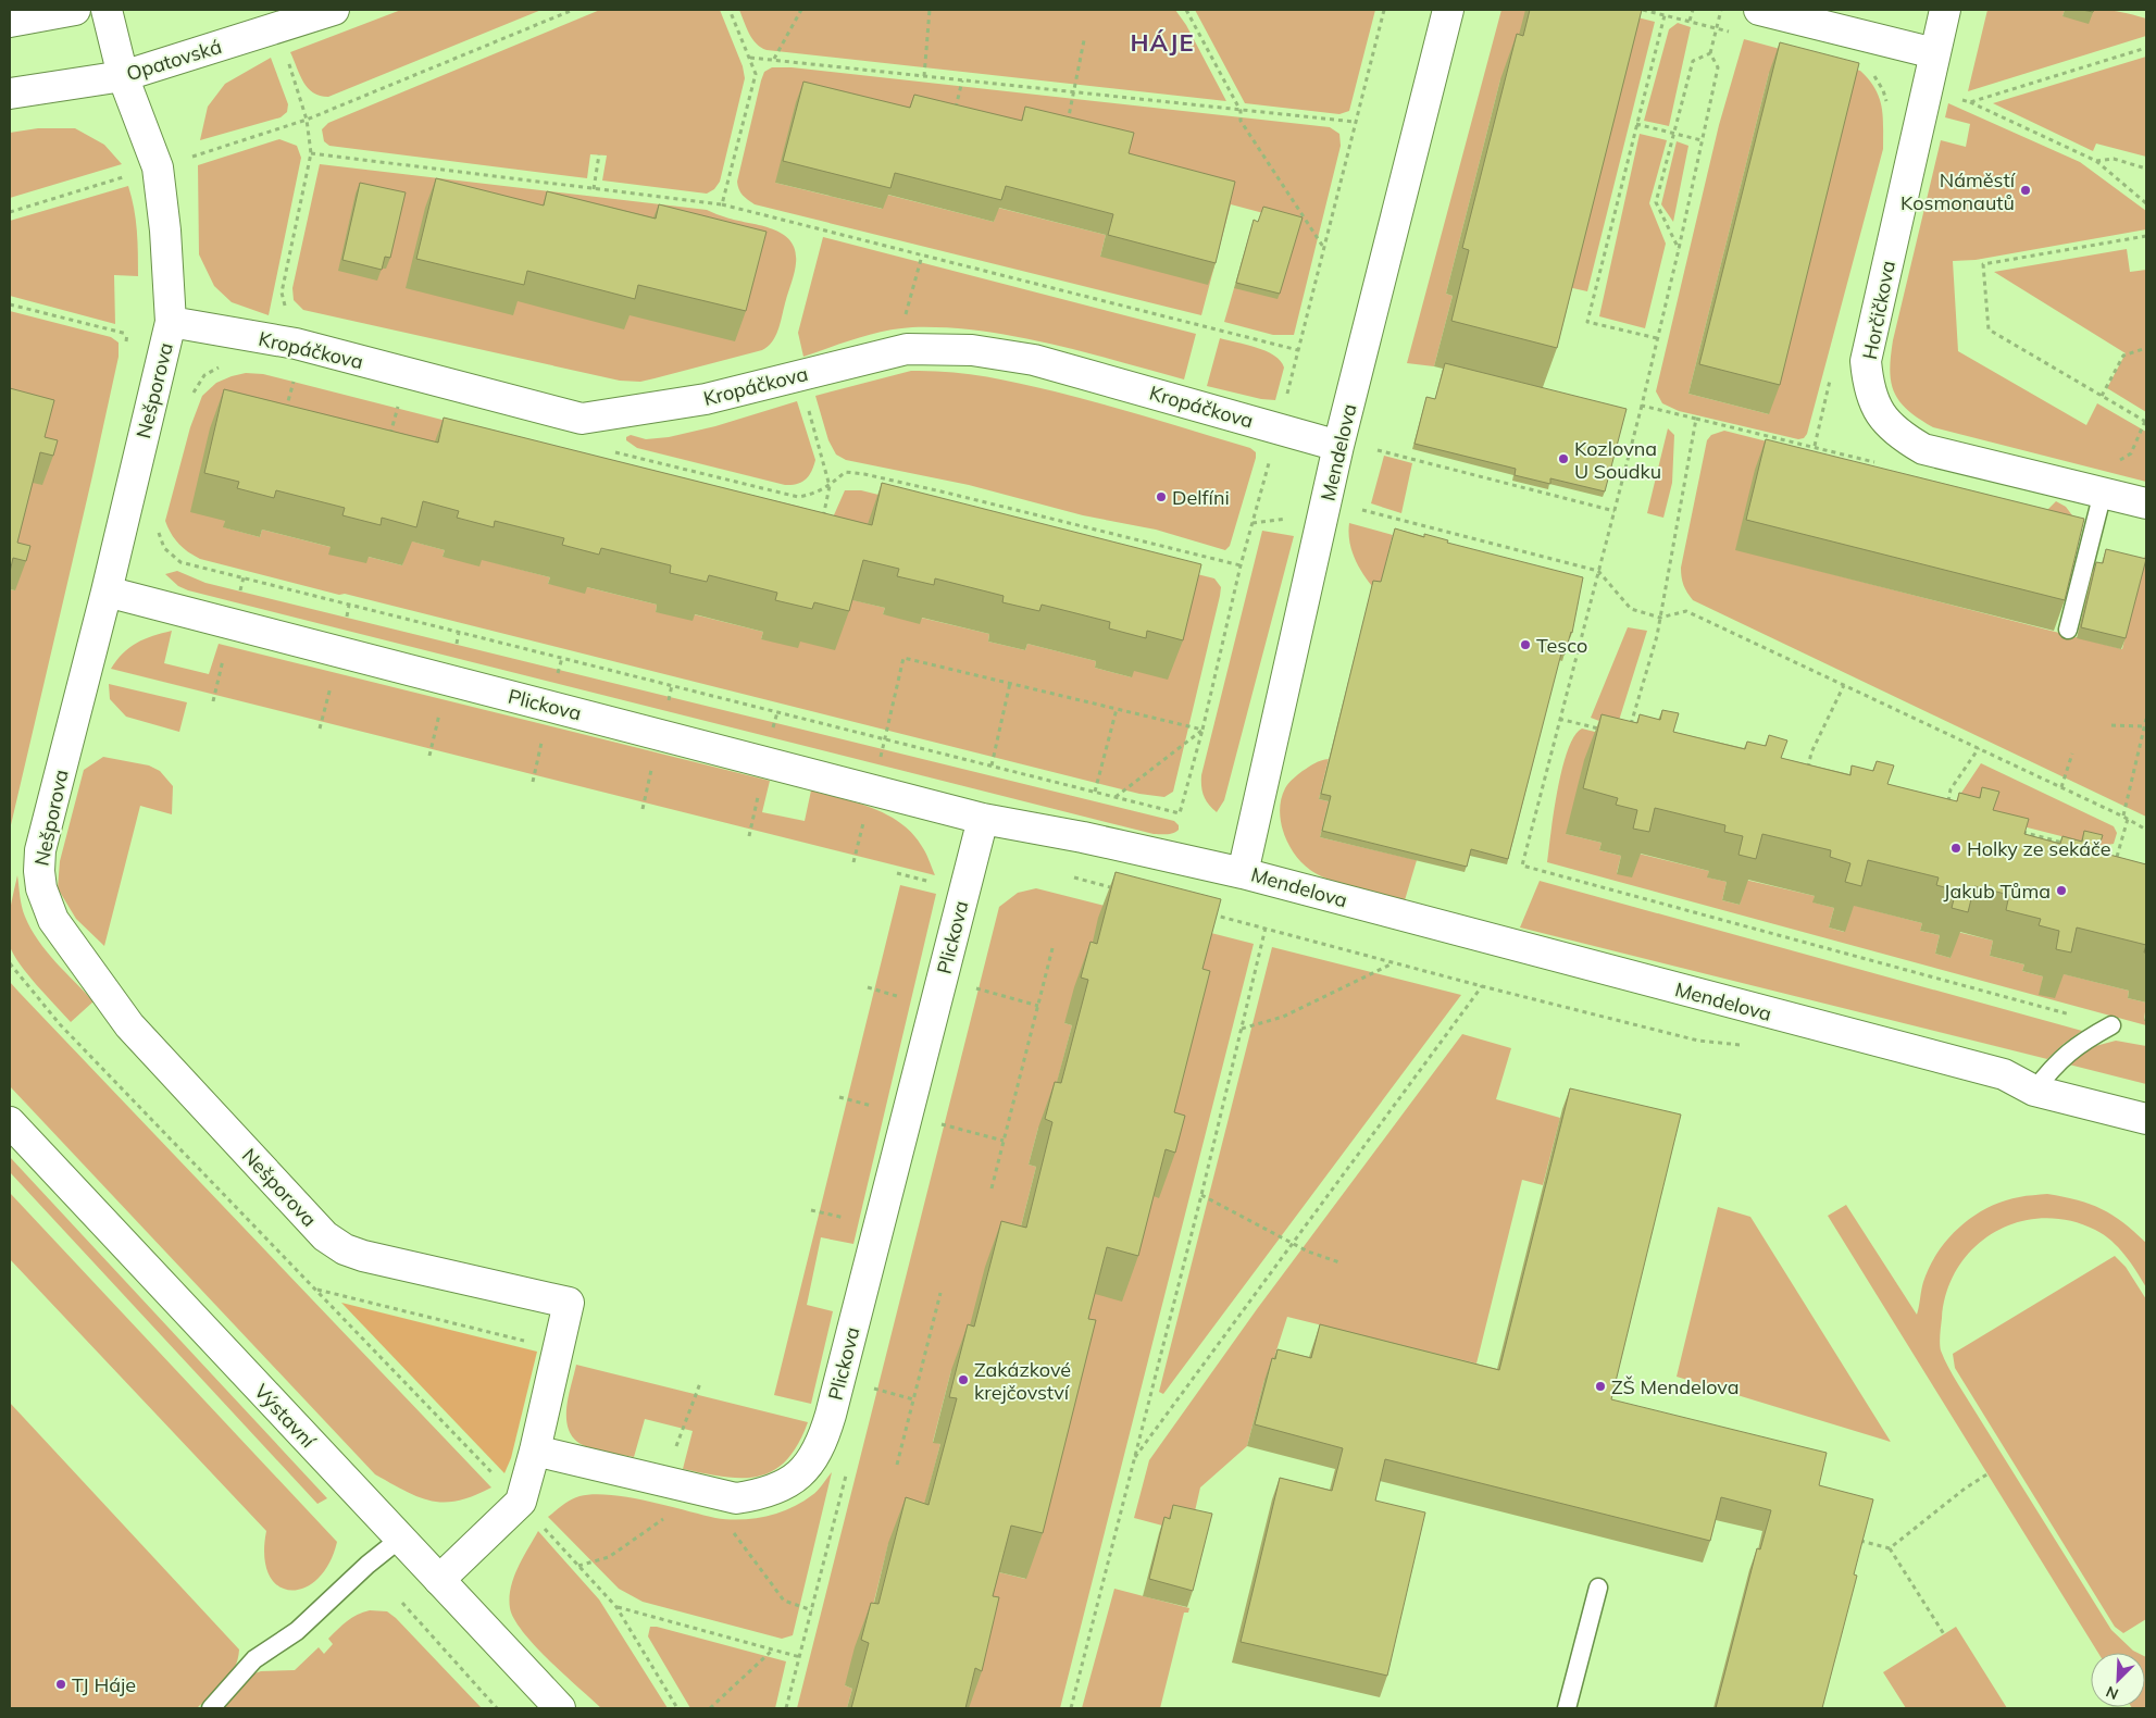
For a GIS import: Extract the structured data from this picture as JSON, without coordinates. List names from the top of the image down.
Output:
{
  "streets": {
    "street": [
      "Opatovská",
      "Horčičkova",
      "Kropáčkova",
      "Nešporova",
      "Mendelova",
      "Plickova",
      "Výstavní"
    ]
  },
  "crossings": [
    ["Opatovská", "Nešporova"],
    ["Kropáčkova", "Nešporova"],
    ["Kropáčkova", "Mendelova"],
    ["Nešporova", "Plickova"],
    ["Mendelova", "Plickova"]
  ],
  "districts": ["HÁJE"],
  "places": [
    "Náměstí Kosmonautů",
    "Kozlovna U Soudku",
    "Delfíni",
    "Tesco",
    "Holky ze sekáče",
    "Jakub Tůma",
    "Zakázkové krejčovství",
    "ZŠ Mendelova",
    "TJ Háje"
  ],
  "north": "bottom left"
}
